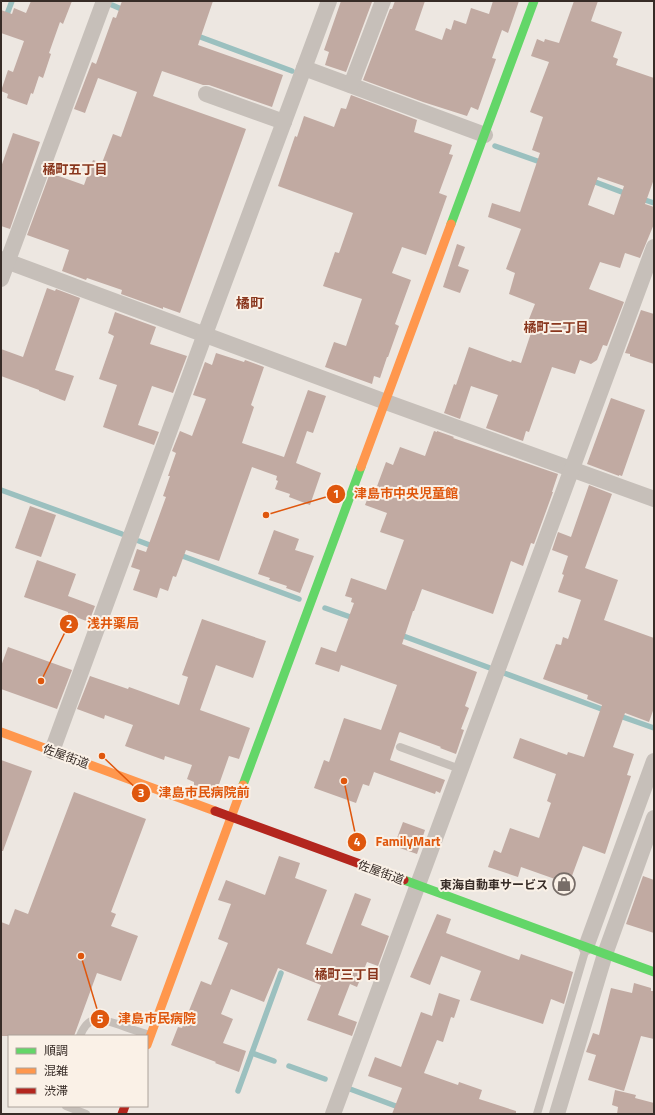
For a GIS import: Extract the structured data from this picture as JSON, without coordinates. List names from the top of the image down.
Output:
{
  "streets": {
    "street": ["佐屋街道"]
  },
  "districts": [
    "橘町五丁目",
    "橘町",
    "橘町二丁目",
    "橘町三丁目"
  ],
  "places": {
    "other": [
      "津島市中央児童館",
      "浅井薬局",
      "津島市民病院前",
      "FamilyMart",
      "津島市民病院"
    ],
    "shop": ["東海自動車サービス"]
  },
  "legend": ["順調", "混雑", "渋滞"]
}
